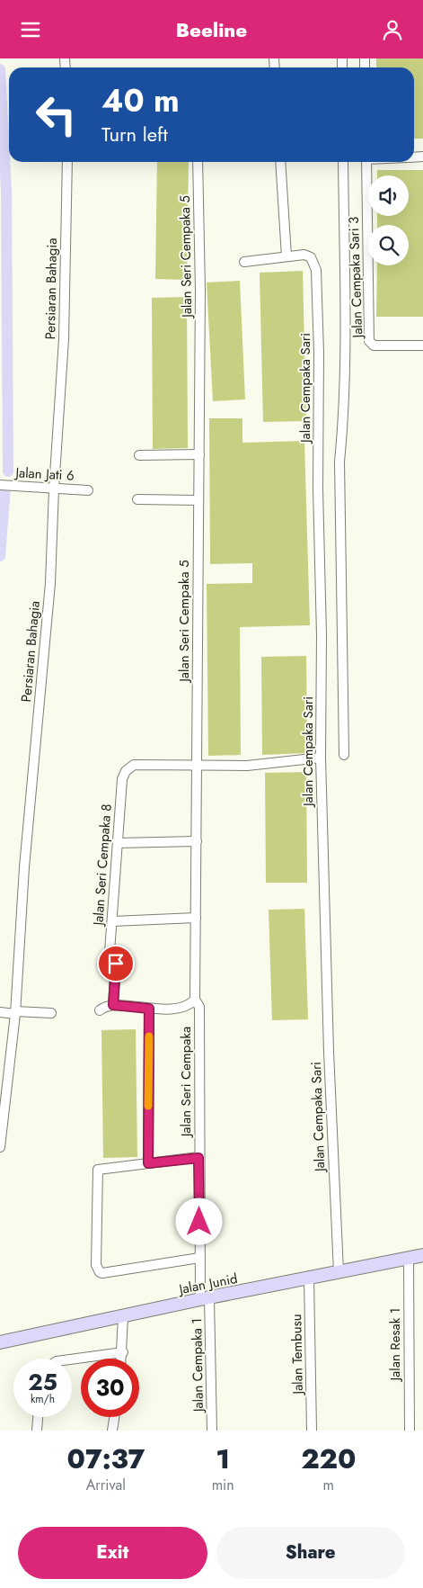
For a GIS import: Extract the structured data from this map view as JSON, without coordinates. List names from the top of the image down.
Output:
{
  "streets": {
    "street": [
      "Jalan Seri Cempaka 5",
      "Jalan Cempaka Sari 3",
      "Persiaran Bahagia",
      "Jalan Cempaka Sari",
      "Jalan Jati 6",
      "Jalan Seri Cempaka 8",
      "Jalan Seri Cempaka",
      "Jalan Junid",
      "Jalan Resak 1",
      "Jalan Tembusu",
      "Jalan Cempaka 1"
    ]
  },
  "crossings": [
    ["Jalan Seri Cempaka 5", "Jalan Seri Cempaka 8"],
    ["Jalan Seri Cempaka 5", "Jalan Seri Cempaka"],
    ["Persiaran Bahagia", "Jalan Jati 6"],
    ["Jalan Cempaka Sari", "Jalan Junid"],
    ["Jalan Seri Cempaka", "Jalan Junid"],
    ["Jalan Seri Cempaka", "Jalan Cempaka 1"],
    ["Jalan Junid", "Jalan Resak 1"],
    ["Jalan Junid", "Jalan Tembusu"],
    ["Jalan Junid", "Jalan Cempaka 1"]
  ],
  "page": {
    "header": "Beeline",
    "turn": ["40 m", "Turn left"],
    "speed": "25 km/h",
    "limit": "30",
    "eta": [
      "07:37",
      "Arrival",
      "1",
      "min",
      "220",
      "m"
    ],
    "buttons": ["Exit", "Share"]
  }
}
